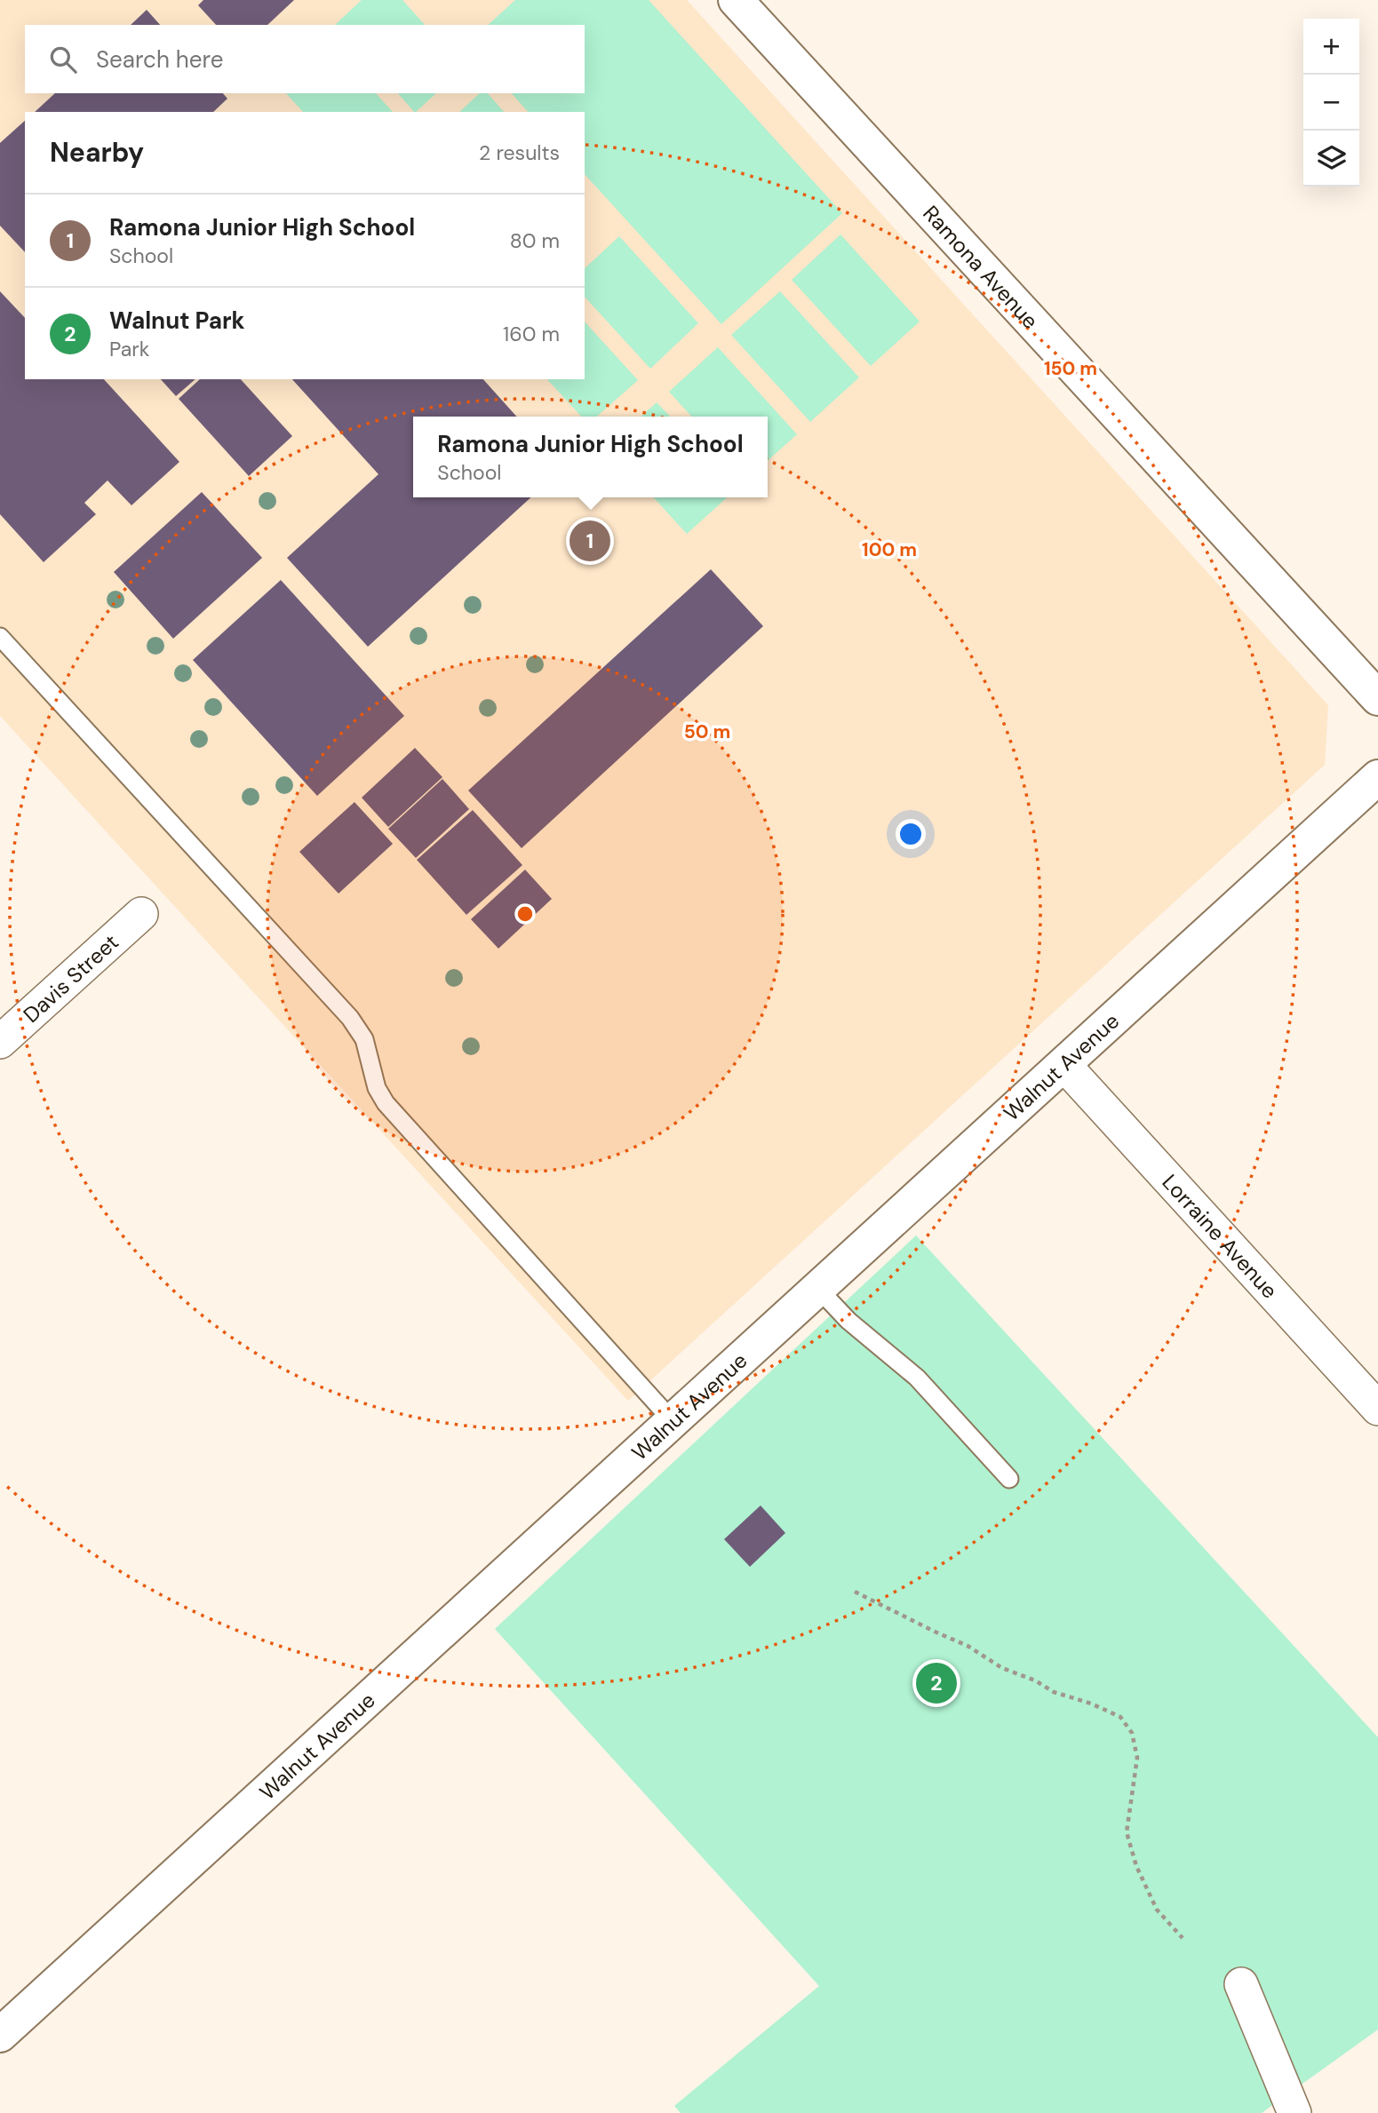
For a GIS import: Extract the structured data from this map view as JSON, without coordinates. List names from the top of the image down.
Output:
{
  "streets": {
    "street": [
      "Ramona Avenue",
      "Davis Street",
      "Walnut Avenue",
      "Lorraine Avenue"
    ]
  },
  "crossings": [
    ["Walnut Avenue", "Lorraine Avenue"]
  ],
  "page": {
    "map_buttons": ["+", "−"],
    "search": "Search here",
    "heading": ["Nearby", "2 results"],
    "list": [
      {
        "mark": "1",
        "name": "Ramona Junior High School",
        "note": "School",
        "value": "80 m"
      },
      {
        "mark": "2",
        "name": "Walnut Park",
        "note": "Park",
        "value": "160 m"
      }
    ],
    "popup": ["Ramona Junior High School", "School"],
    "pins": ["1", "2"]
  },
  "rings": ["150 m", "100 m", "50 m"]
}
